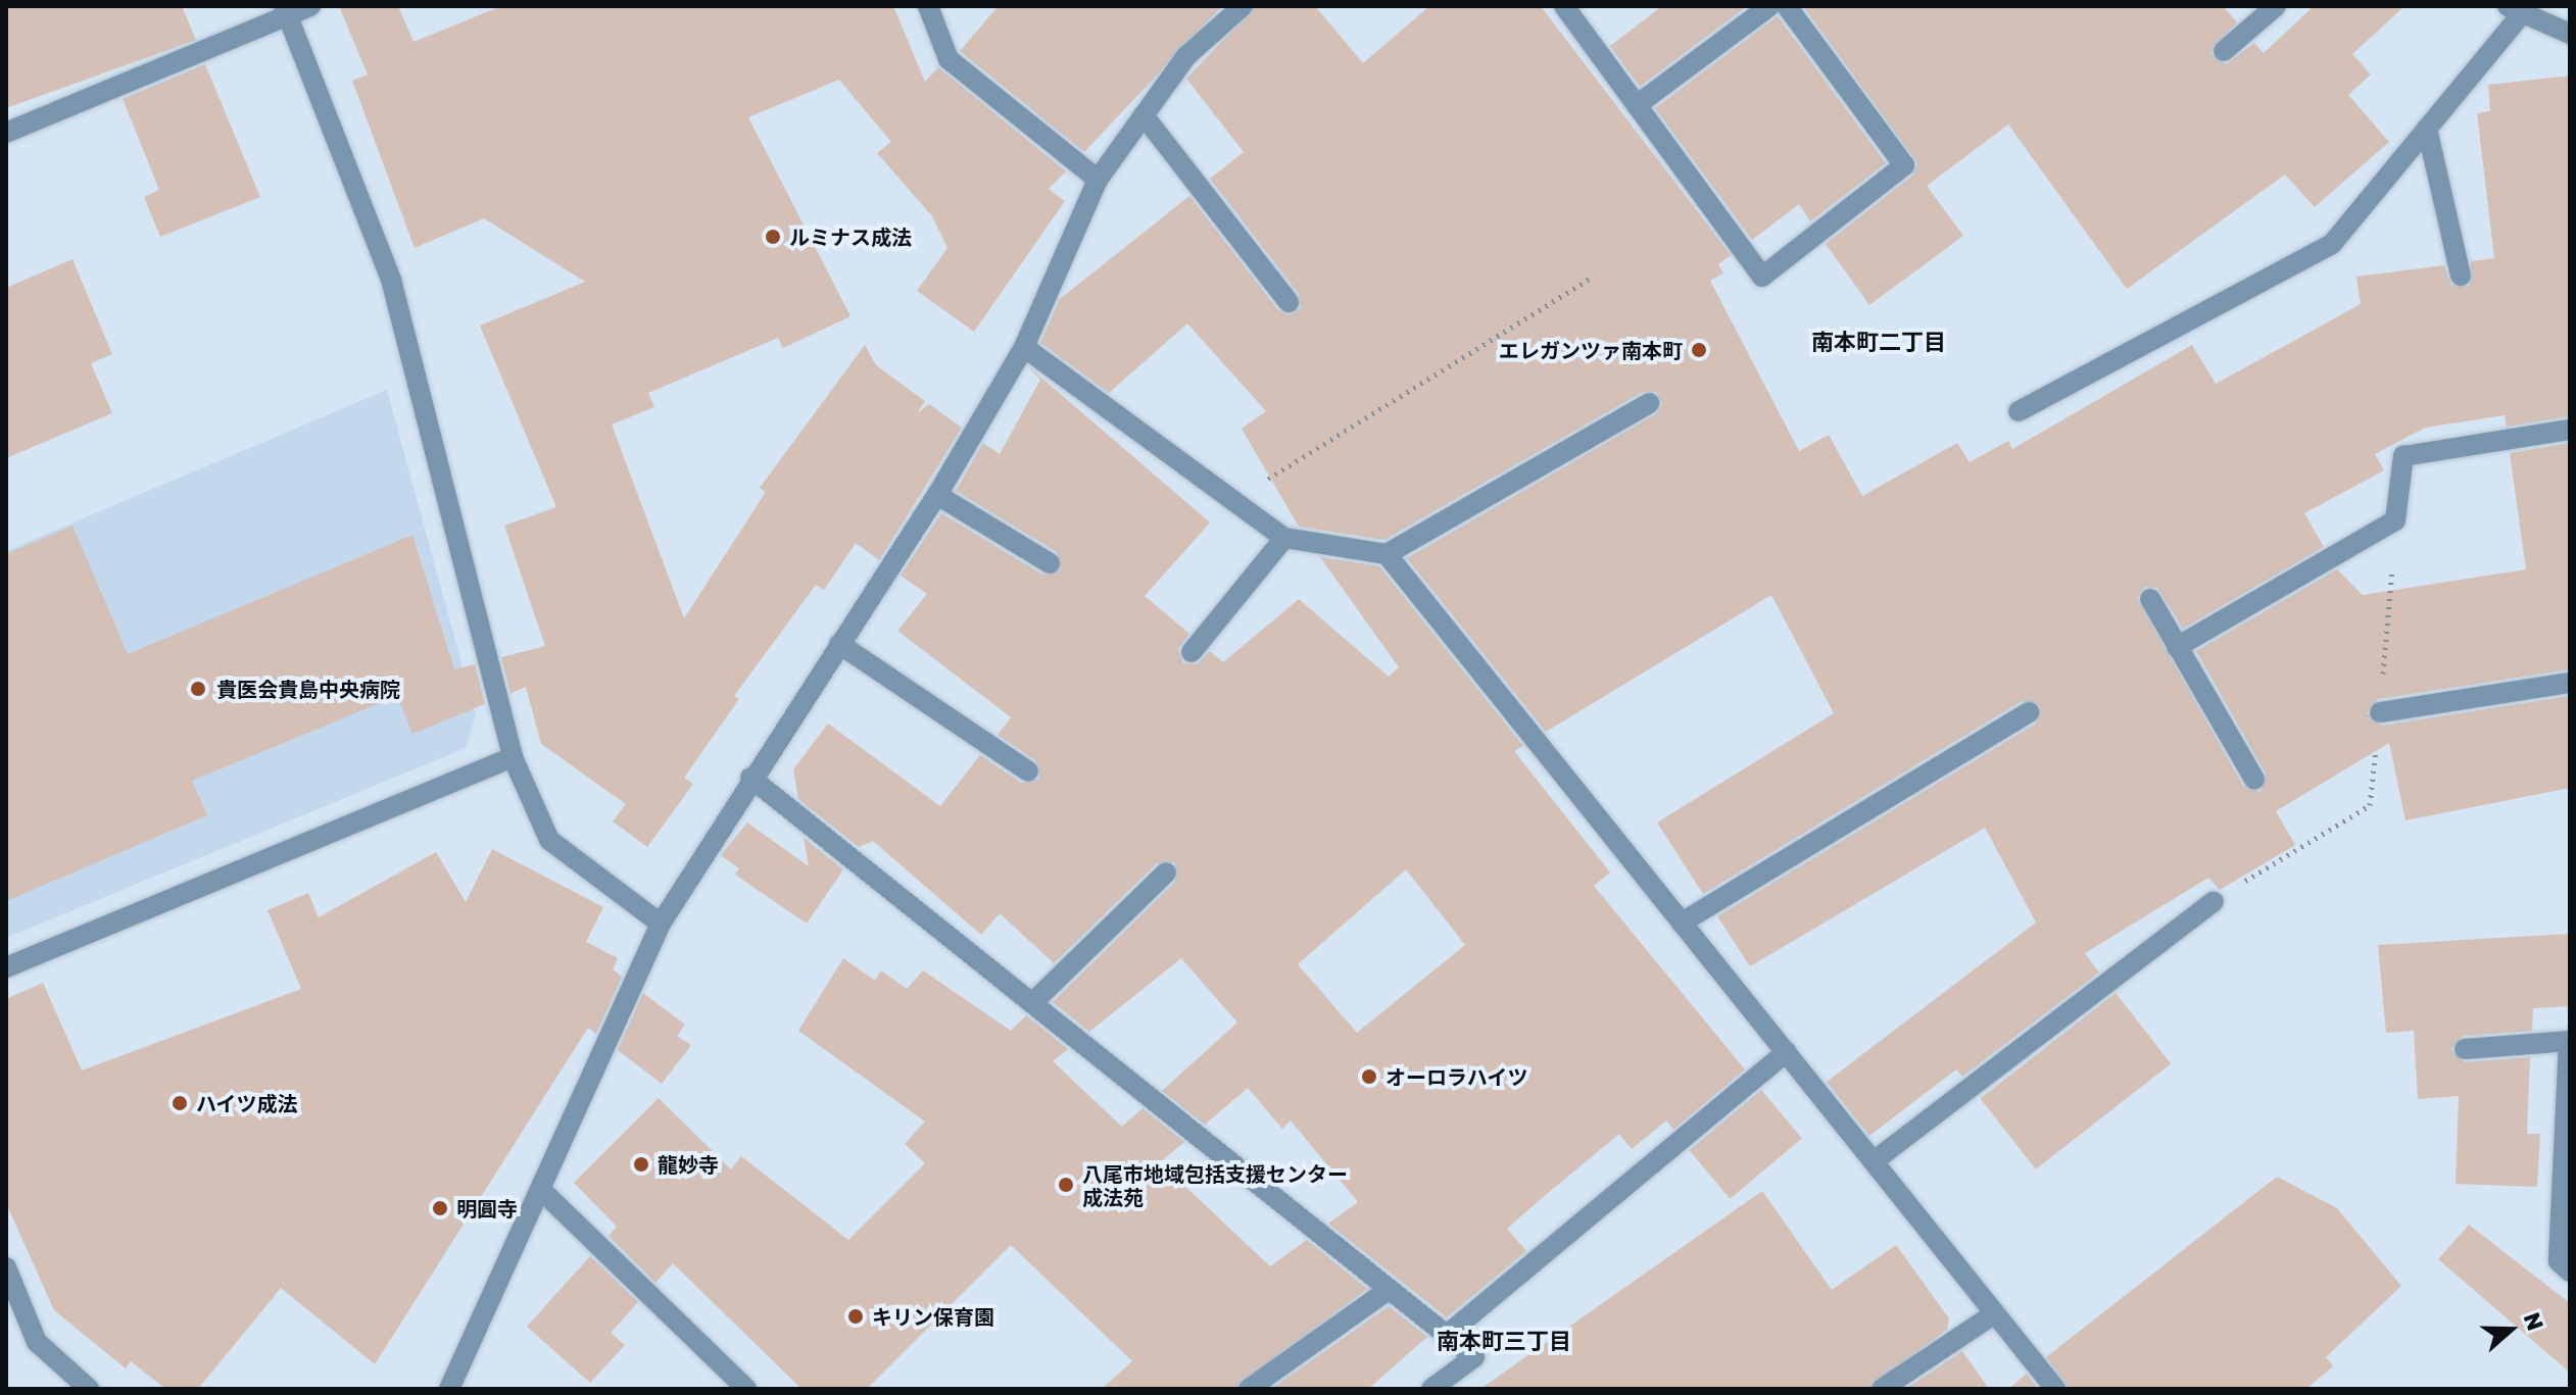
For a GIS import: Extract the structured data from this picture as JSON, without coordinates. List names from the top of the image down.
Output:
{
  "districts": ["南本町二丁目", "南本町三丁目"],
  "places": [
    "ルミナス成法",
    "エレガンツァ南本町",
    "貴医会貴島中央病院",
    "オーロラハイツ",
    "ハイツ成法",
    "龍妙寺",
    "八尾市地域包括支援センター 成法苑",
    "明圓寺",
    "キリン保育園"
  ],
  "north": "right"
}
